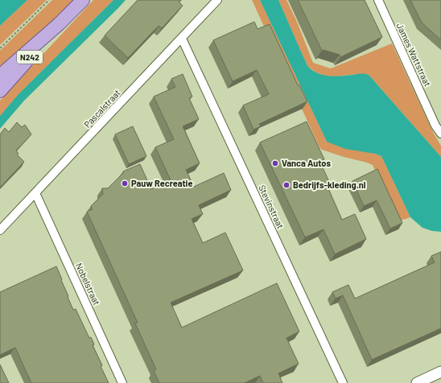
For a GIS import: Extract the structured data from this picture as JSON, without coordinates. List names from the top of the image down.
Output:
{
  "streets": {
    "main road": ["N242"],
    "street": [
      "James Wattstraat",
      "Pascalstraat",
      "Stevinstraat",
      "Nobelstraat"
    ]
  },
  "crossings": [
    ["Pascalstraat", "Stevinstraat"],
    ["Pascalstraat", "Nobelstraat"]
  ],
  "places": ["Vanca Autos", "Pauw Recreatie", "Bedrijfs-kleding.nl"]
}
